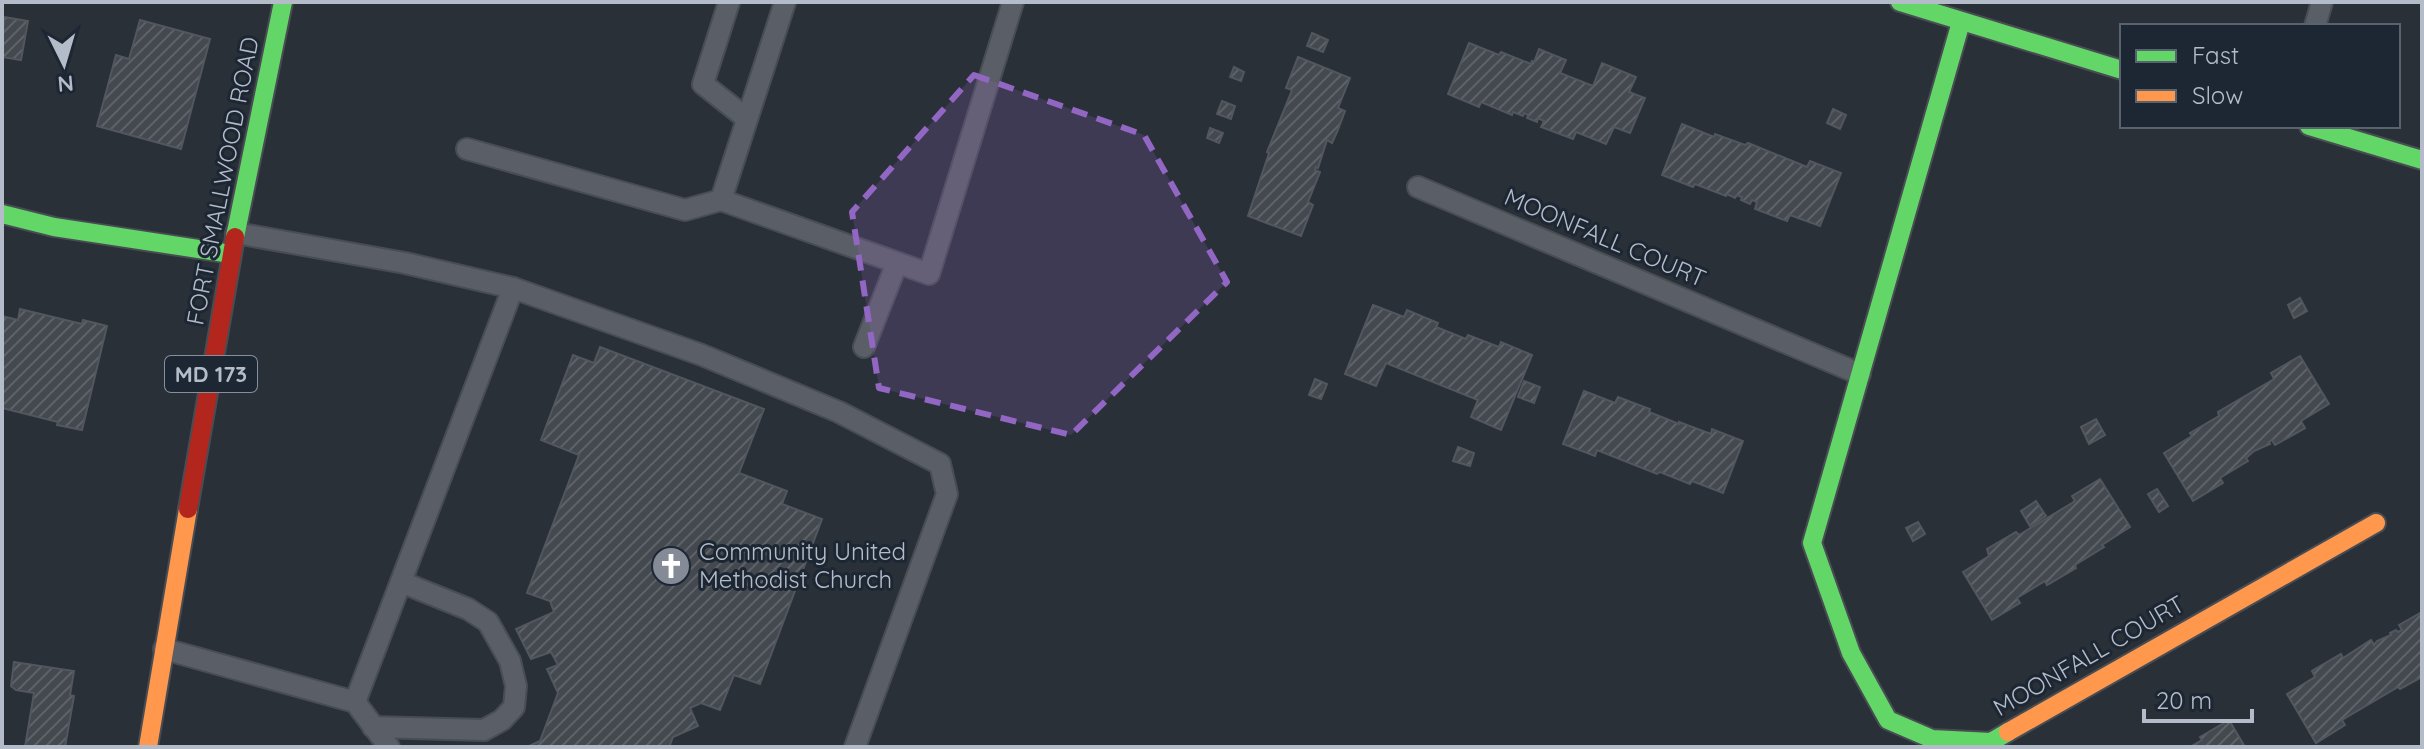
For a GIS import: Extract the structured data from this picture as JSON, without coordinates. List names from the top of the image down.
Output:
{
  "streets": {
    "street": ["FORT SMALLWOOD ROAD", "MOONFALL COURT", "MD 173"]
  },
  "places": {
    "church": ["Community United Methodist Church"]
  },
  "legend": ["Fast", "Slow"],
  "scale_bar": "20 m",
  "north": "bottom"
}
